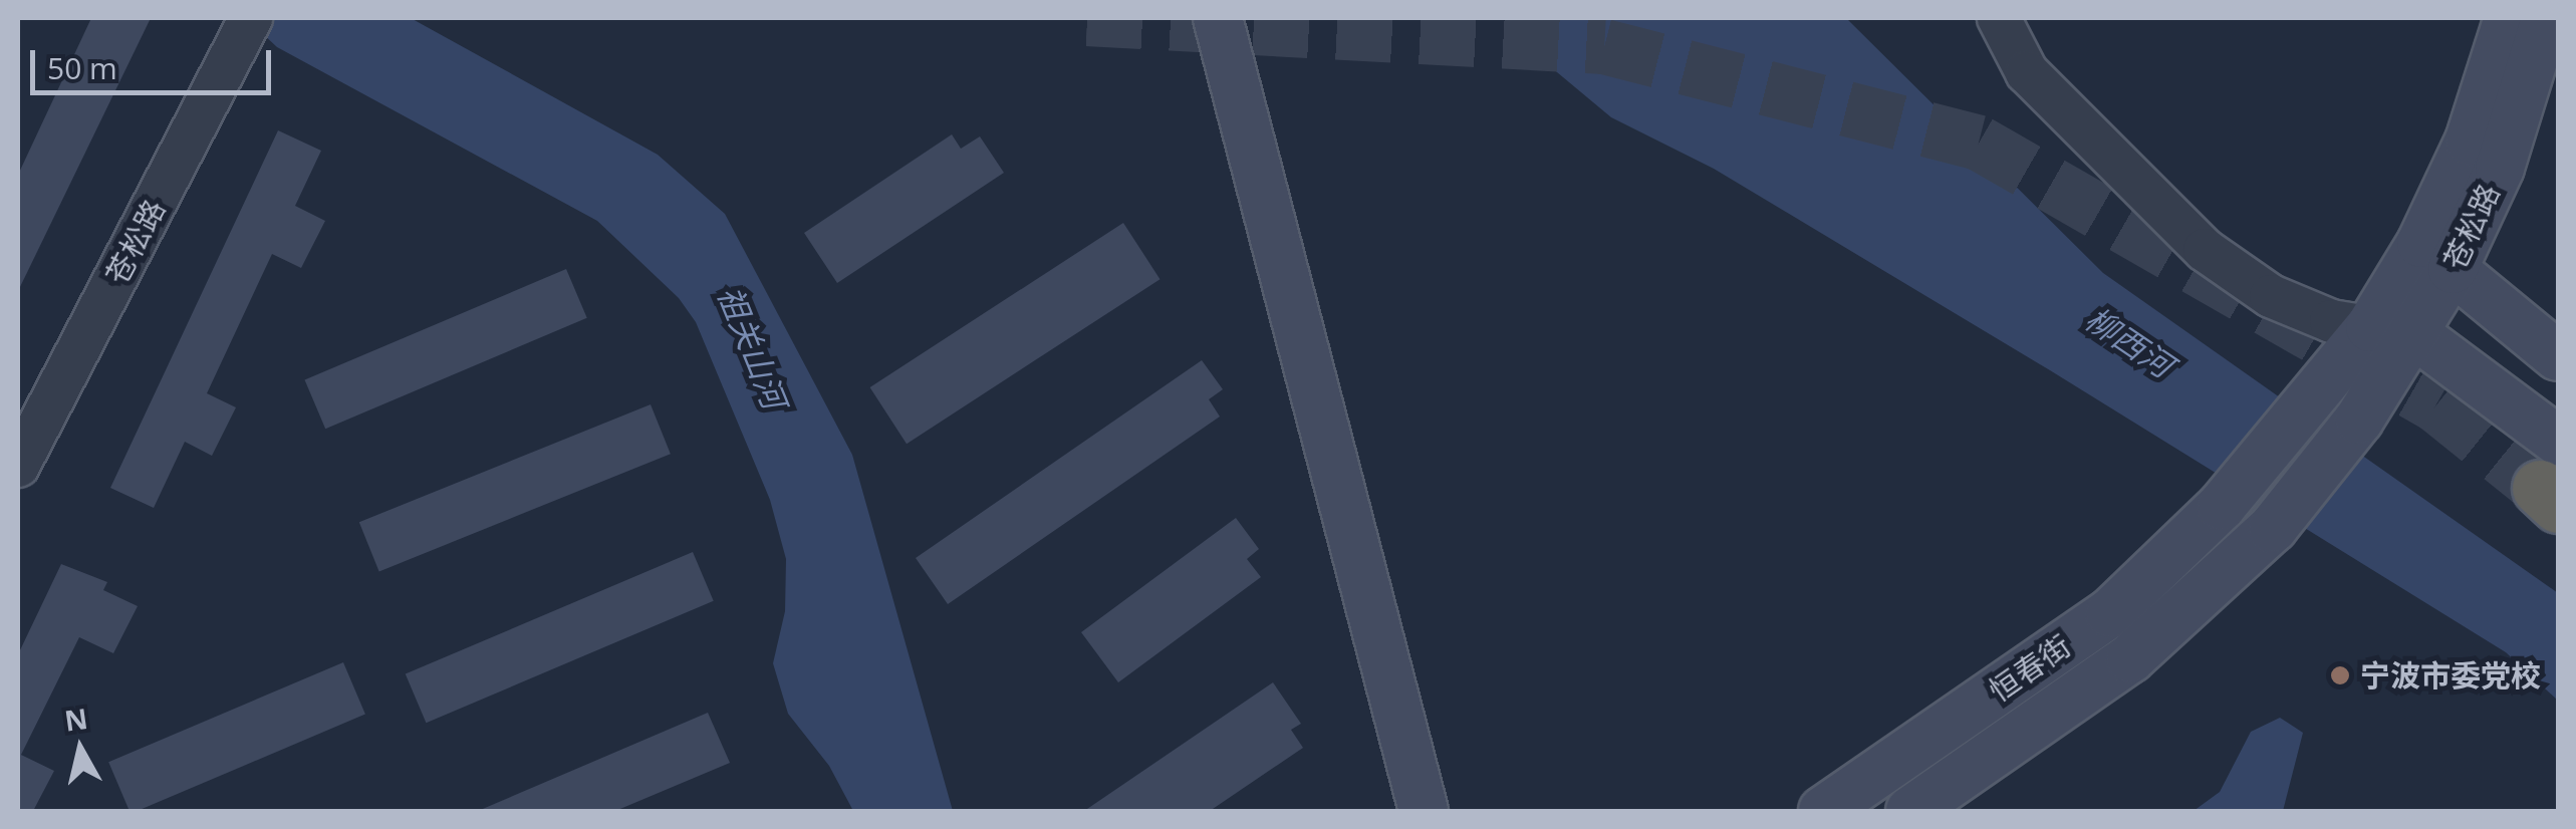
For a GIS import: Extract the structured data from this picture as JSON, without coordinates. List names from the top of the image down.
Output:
{
  "streets": {
    "main road": ["苍松路", "恒春街"]
  },
  "crossings": [
    ["苍松路", "恒春街"]
  ],
  "water": ["柳西河", "祖关山河"],
  "places": ["宁波市委党校"],
  "scale_bar": "50 m",
  "north": "top"
}
